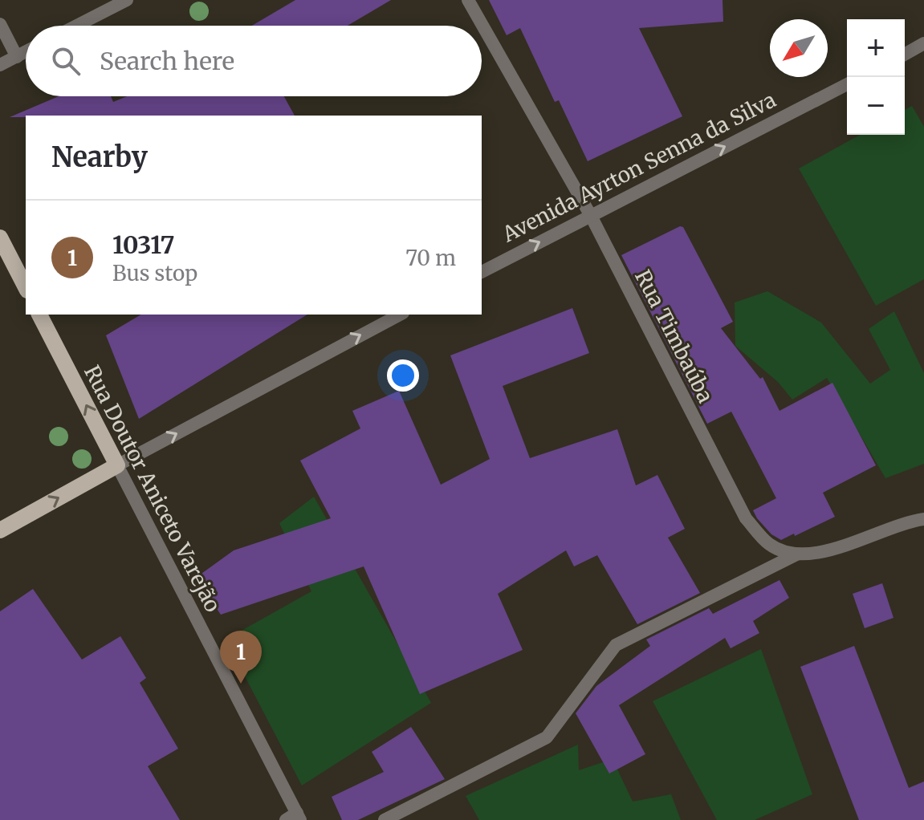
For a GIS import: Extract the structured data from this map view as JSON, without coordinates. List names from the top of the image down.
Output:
{
  "streets": {
    "main road": ["Rua Doutor Aniceto Varejão"],
    "street": ["Avenida Ayrton Senna da Silva", "Rua Timbaúba"]
  },
  "crossings": [
    ["Avenida Ayrton Senna da Silva", "Rua Timbaúba"]
  ],
  "one_way": ["Avenida Ayrton Senna da Silva"],
  "north": "bottom left",
  "page": {
    "map_buttons": ["+", "−"],
    "search": "Search here",
    "heading": "Nearby",
    "list": [
      {
        "mark": "1",
        "name": "10317",
        "note": "Bus stop",
        "value": "70 m"
      }
    ],
    "pins": "1"
  }
}
